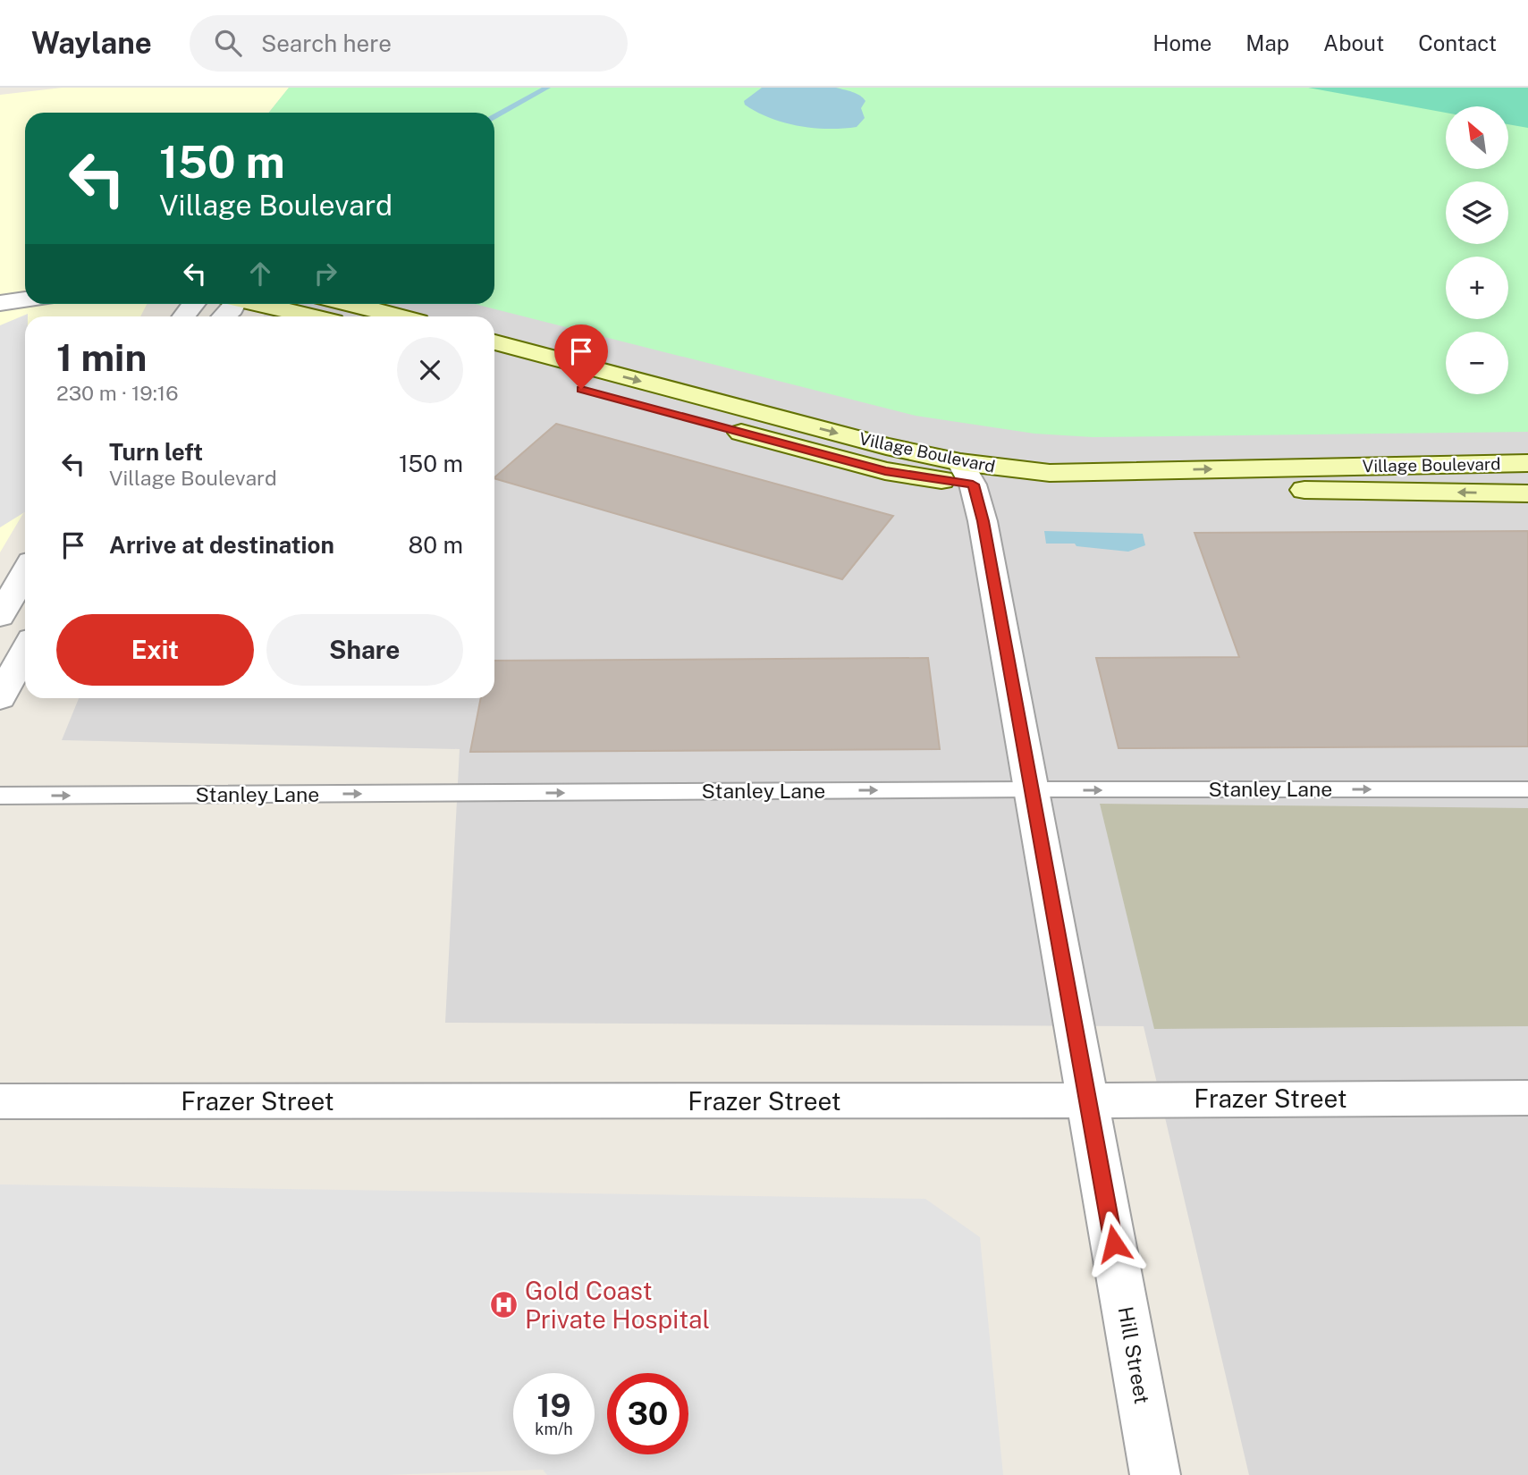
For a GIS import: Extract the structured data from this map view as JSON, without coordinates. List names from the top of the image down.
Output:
{
  "streets": {
    "street": ["Village Boulevard", "Frazer Street", "Hill Street"],
    "lane": ["Stanley Lane"]
  },
  "crossings": [
    ["Village Boulevard", "Hill Street"],
    ["Stanley Lane", "Hill Street"],
    ["Frazer Street", "Hill Street"]
  ],
  "one_way": ["Stanley Lane"],
  "places": {
    "hospital": ["Gold Coast Private Hospital"]
  },
  "north": "top left",
  "page": {
    "header": "Waylane",
    "search": "Search here",
    "nav": [
      "Home",
      "Map",
      "About",
      "Contact"
    ],
    "map_buttons": ["+", "−"],
    "turn": ["150 m", "Village Boulevard"],
    "heading": ["1 min", "230 m · 19:16"],
    "list": [
      {
        "name": "Turn left",
        "note": "Village Boulevard",
        "value": "150 m"
      },
      {
        "name": "Arrive at destination",
        "value": "80 m"
      }
    ],
    "buttons": ["Exit", "Share"],
    "speed": "19 km/h",
    "limit": "30"
  }
}
